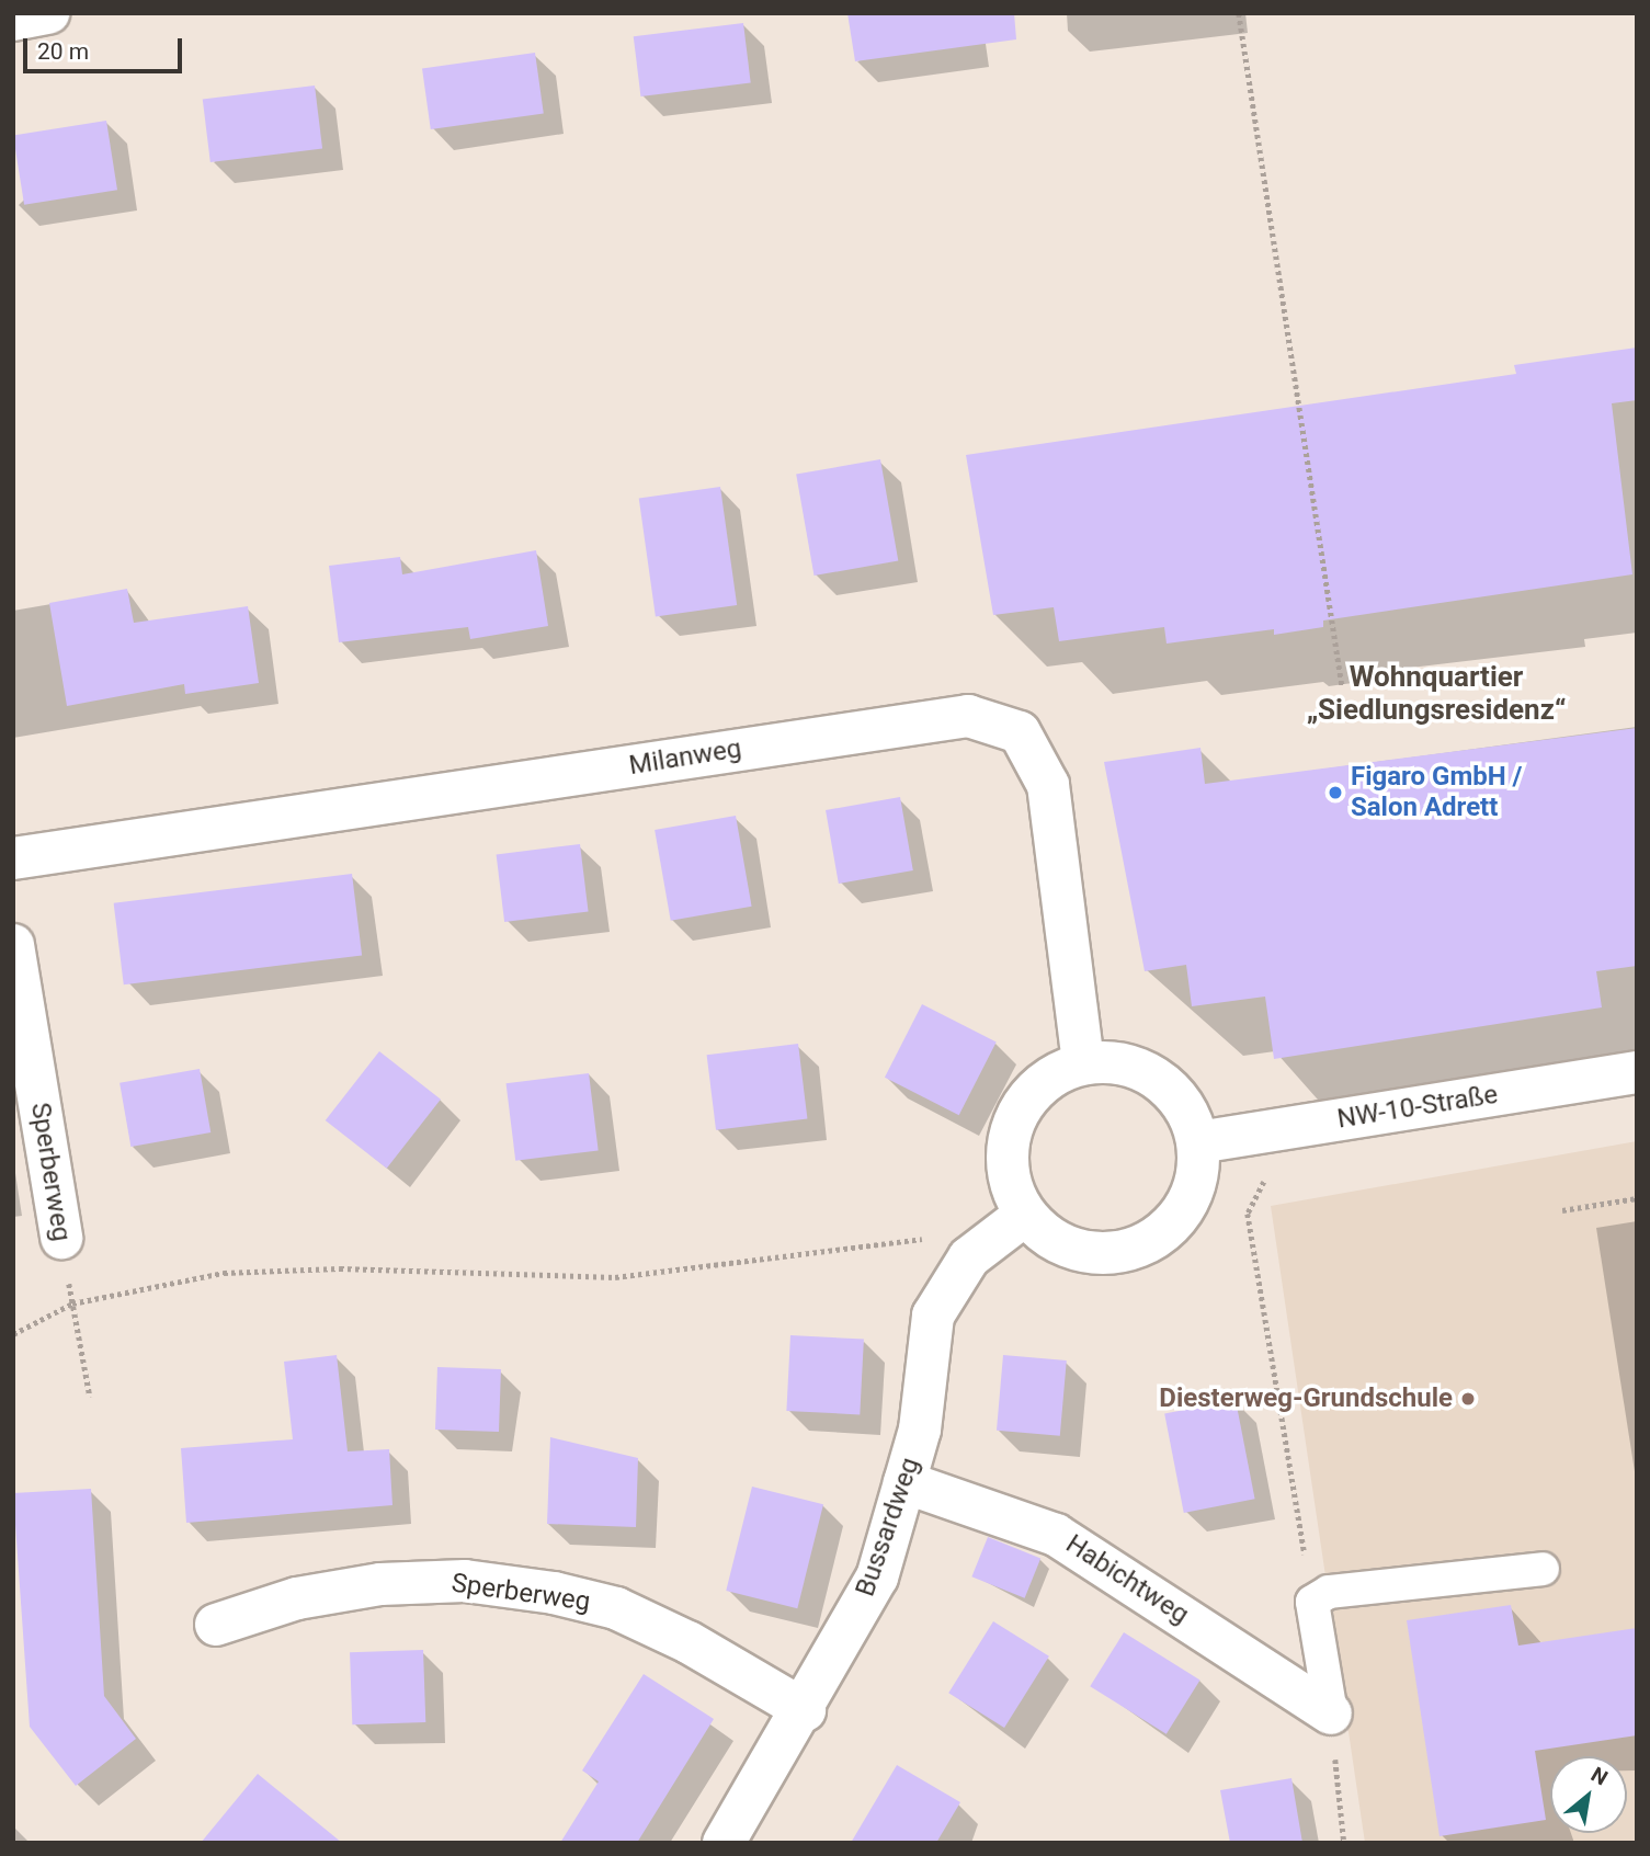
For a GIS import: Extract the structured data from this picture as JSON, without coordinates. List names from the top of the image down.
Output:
{
  "streets": {
    "street": [
      "Milanweg",
      "NW-10-Straße",
      "Sperberweg",
      "Bussardweg",
      "Habichtweg"
    ]
  },
  "crossings": [
    ["Milanweg", "NW-10-Straße"],
    ["Milanweg", "Bussardweg"],
    ["NW-10-Straße", "Bussardweg"],
    ["Sperberweg", "Bussardweg"],
    ["Bussardweg", "Habichtweg"]
  ],
  "districts": ["Wohnquartier „Siedlungsresidenz“"],
  "places": ["Figaro GmbH / Salon Adrett", "Diesterweg-Grundschule"],
  "scale_bar": "20 m",
  "north": "top right"
}
